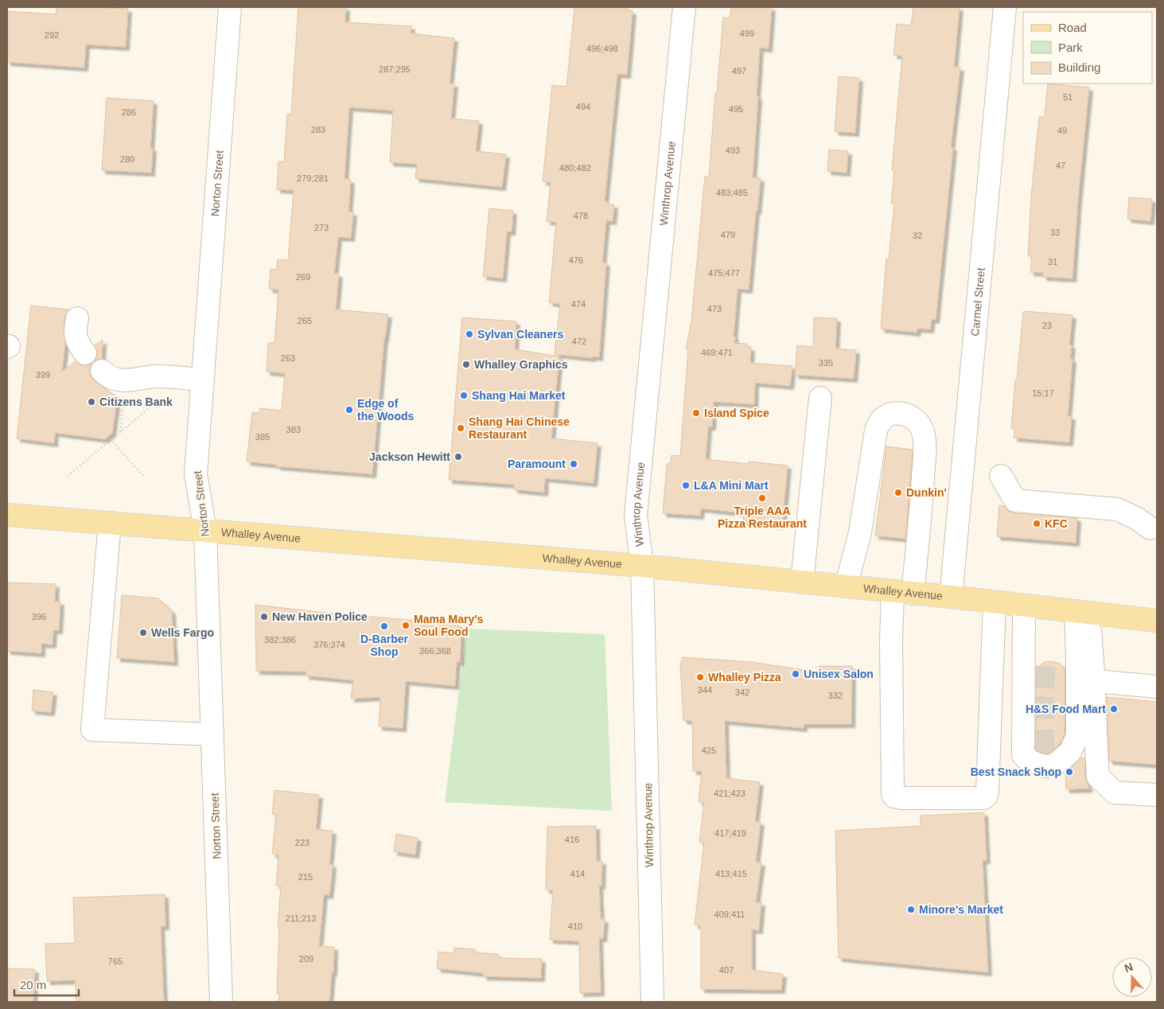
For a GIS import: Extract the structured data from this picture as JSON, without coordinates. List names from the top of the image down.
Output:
{
  "streets": {
    "main road": ["Whalley Avenue"],
    "street": ["Norton Street", "Winthrop Avenue", "Carmel Street"]
  },
  "crossings": [
    ["Norton Street", "Whalley Avenue"],
    ["Winthrop Avenue", "Whalley Avenue"],
    ["Carmel Street", "Whalley Avenue"]
  ],
  "places": [
    "Sylvan Cleaners",
    "Whalley Graphics",
    "Shang Hai Market",
    "Citizens Bank",
    "Edge of the Woods",
    "Island Spice",
    "Shang Hai Chinese Restaurant",
    "Jackson Hewitt",
    "Paramount",
    "L&A Mini Mart",
    "Dunkin'",
    "Triple AAA Pizza Restaurant",
    "KFC",
    "New Haven Police",
    "Mama Mary's Soul Food",
    "D-Barber Shop",
    "Wells Fargo",
    "Unisex Salon",
    "Whalley Pizza",
    "H&S Food Mart",
    "Best Snack Shop",
    "Minore's Market"
  ],
  "house_numbers": [
    "499",
    "292",
    "496;498",
    "287;295",
    "497",
    "51",
    "494",
    "495",
    "286",
    "283",
    "49",
    "493",
    "280",
    "47",
    "480;482",
    "279;281",
    "483;485",
    "478",
    "273",
    "33",
    "479",
    "32",
    "476",
    "31",
    "475;477",
    "269",
    "474",
    "473",
    "265",
    "23",
    "472",
    "469;471",
    "263",
    "335",
    "399",
    "15;17",
    "383",
    "385",
    "396",
    "382;386",
    "376;374",
    "366;368",
    "344",
    "342",
    "332",
    "425",
    "421;423",
    "417;419",
    "416",
    "223",
    "414",
    "413;415",
    "215",
    "409;411",
    "211;213",
    "410",
    "209",
    "765",
    "407"
  ],
  "legend": ["Road", "Park", "Building"],
  "scale_bar": "20 m",
  "north": "top"
}
